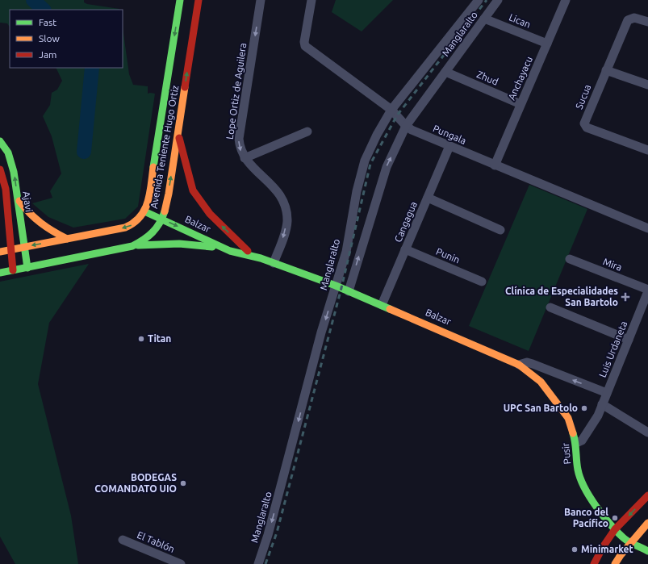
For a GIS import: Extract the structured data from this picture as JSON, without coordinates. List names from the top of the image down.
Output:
{
  "streets": {
    "main road": [
      "Avenida Teniente Hugo Ortiz",
      "Ajavi",
      "Balzar",
      "Pusir"
    ],
    "street": [
      "Lican",
      "Manglaralto",
      "Zhud",
      "Anchayacu",
      "Lope Ortiz de Aguilera",
      "Sucua",
      "Pungala",
      "Cangagua",
      "Punin",
      "Mira",
      "Luis Urdaneta",
      "El Tablón"
    ]
  },
  "crossings": [
    ["Lican", "Manglaralto"],
    ["Lican", "Anchayacu"],
    ["Manglaralto", "Zhud"],
    ["Manglaralto", "Pungala"],
    ["Manglaralto", "Balzar"],
    ["Zhud", "Anchayacu"],
    ["Anchayacu", "Pungala"],
    ["Lope Ortiz de Aguilera", "Balzar"],
    ["Pungala", "Cangagua"],
    ["Avenida Teniente Hugo Ortiz", "Ajavi"],
    ["Avenida Teniente Hugo Ortiz", "Balzar"],
    ["Cangagua", "Balzar"],
    ["Cangagua", "Punin"],
    ["Balzar", "Luis Urdaneta"],
    ["Balzar", "Pusir"],
    ["Mira", "Luis Urdaneta"],
    ["Luis Urdaneta", "Pusir"]
  ],
  "one_way": ["Lope Ortiz de Aguilera"],
  "places": {
    "health": ["Clínica de Especialidades San Bartolo"],
    "other": [
      "Titan",
      "UPC San Bartolo",
      "BODEGAS COMANDATO UIO",
      "Banco del Pacífico",
      "Minimarket"
    ]
  },
  "legend": ["Fast", "Slow", "Jam"]
}
